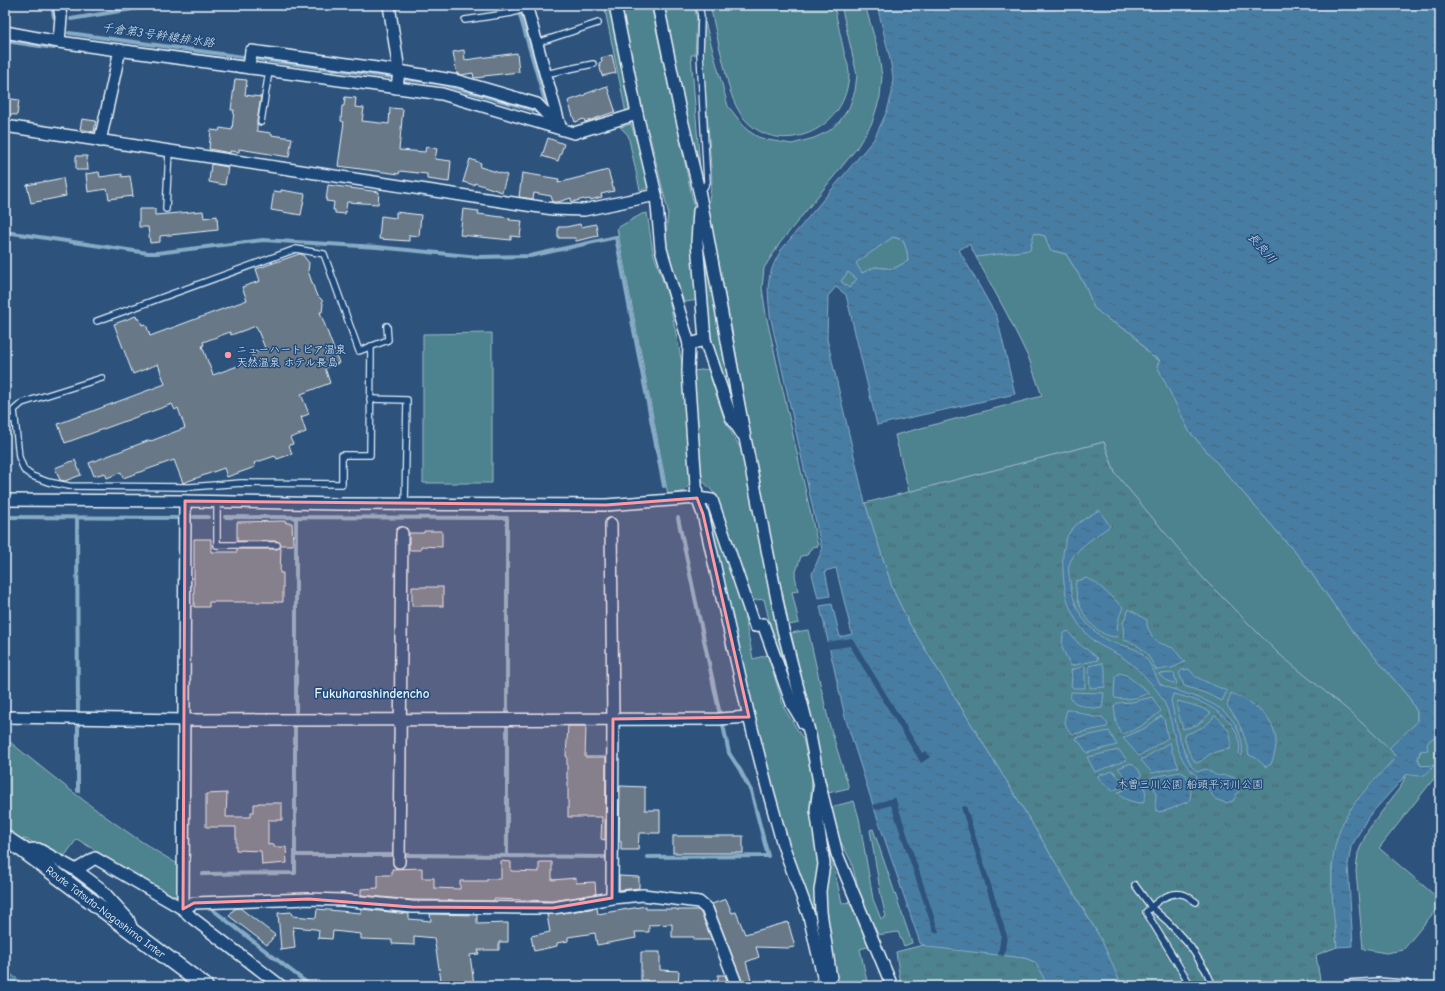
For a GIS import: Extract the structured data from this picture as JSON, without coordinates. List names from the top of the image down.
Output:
{
  "streets": {
    "main road": ["Route Tatsuta-Nagashima Inter"]
  },
  "districts": ["Fukuharashindencho"],
  "water": ["千倉第3号幹線排水路", "長良川"],
  "parks": ["木曽三川公園 船頭平河川公園"],
  "places": ["ニューハートピア温泉 天然温泉 ホテル長島"]
}
